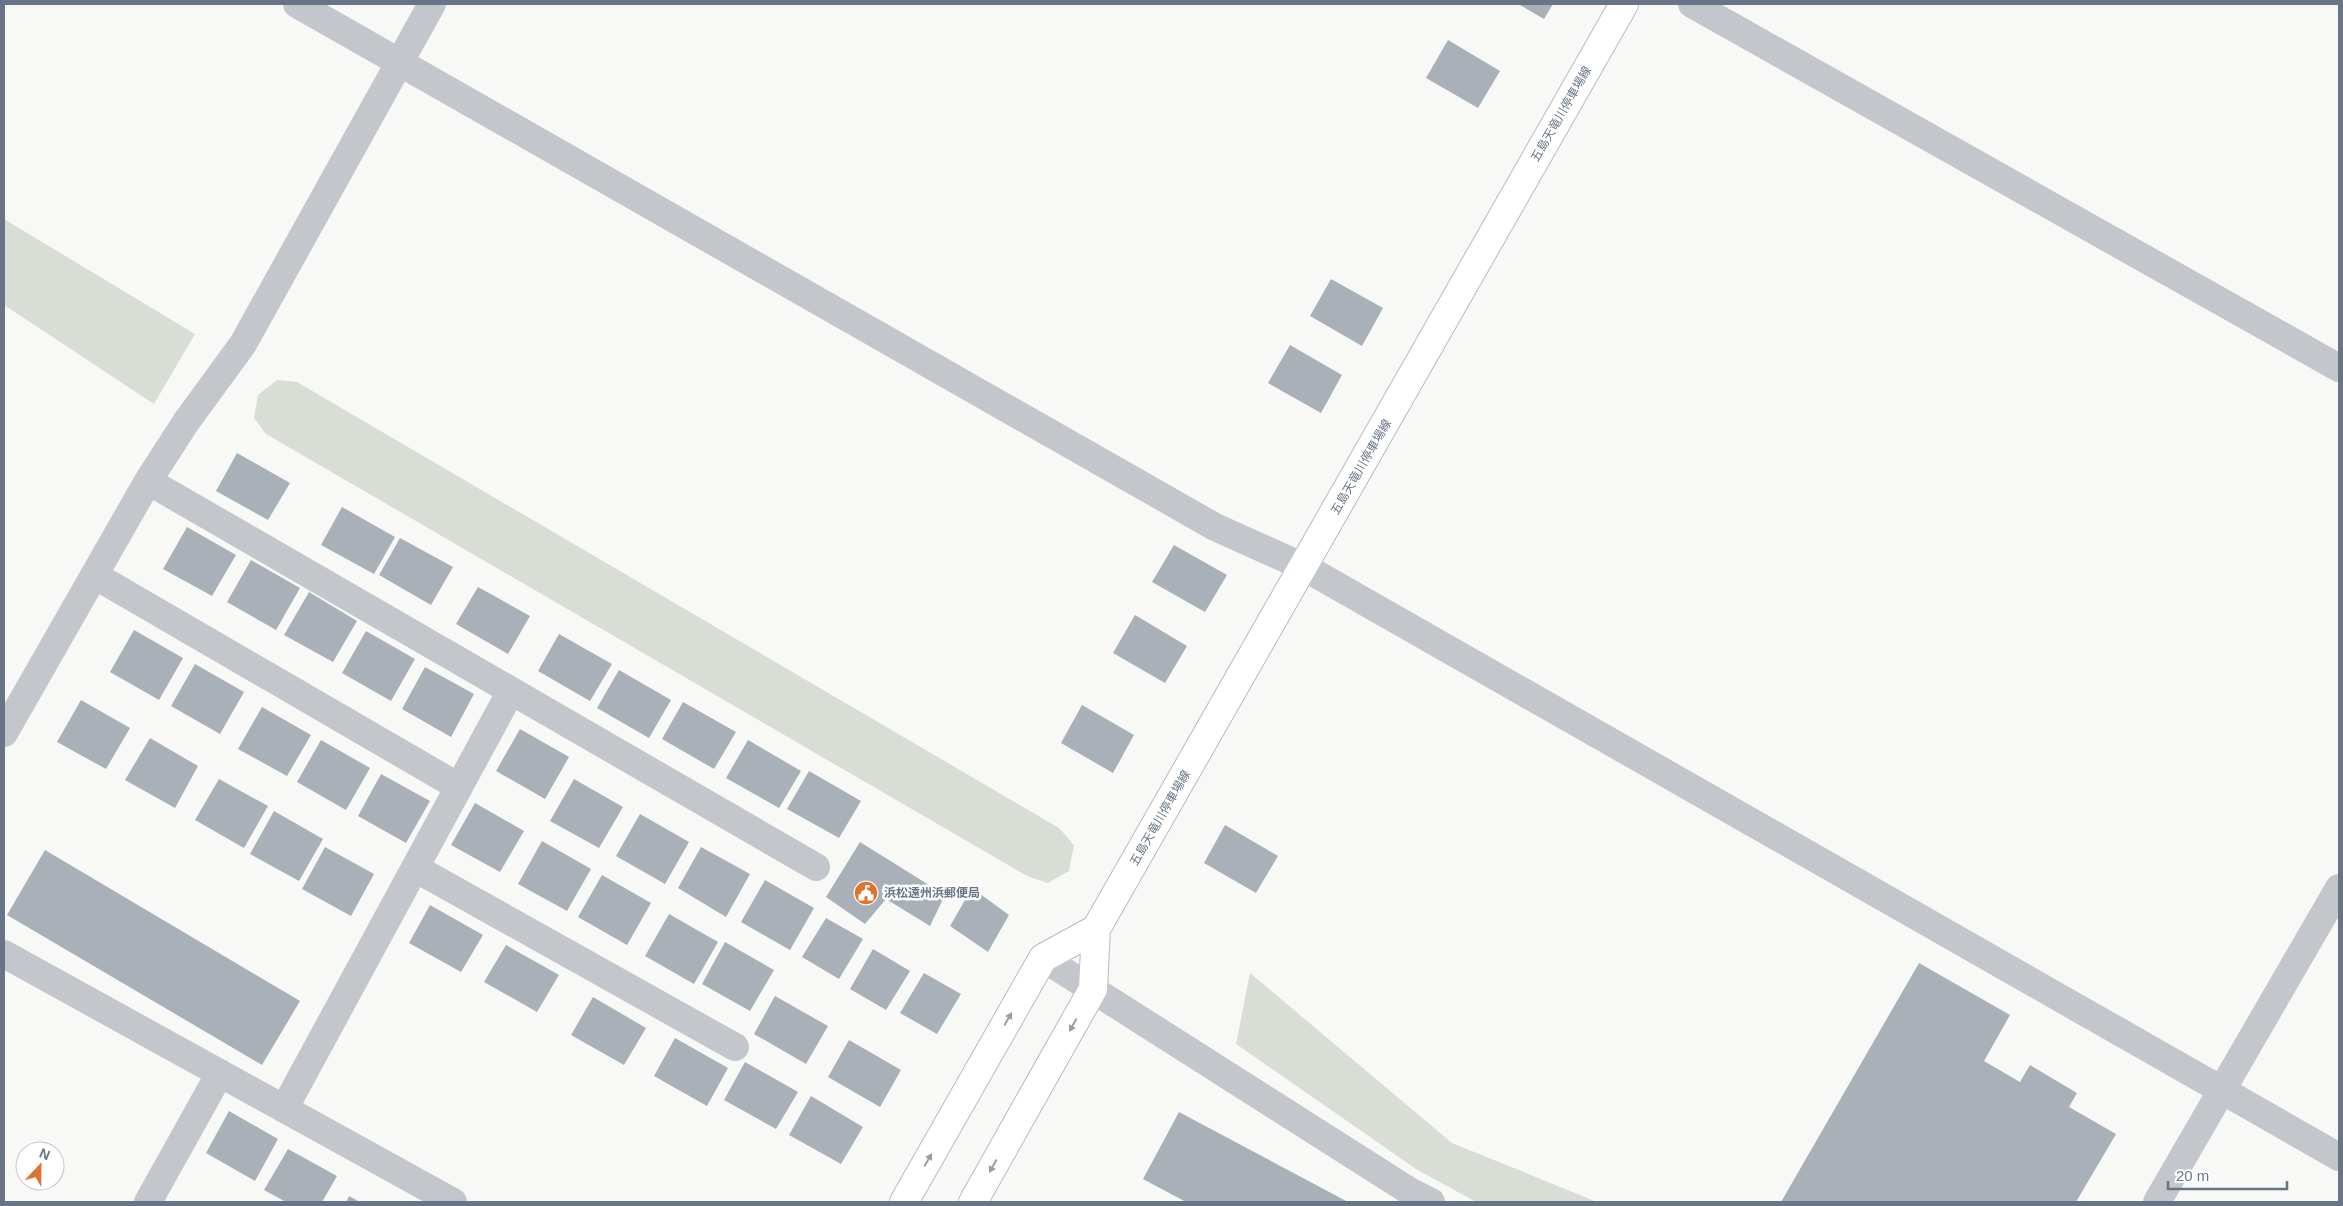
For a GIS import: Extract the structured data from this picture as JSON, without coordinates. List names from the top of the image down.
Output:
{
  "streets": {
    "main road": ["五島天竜川停車場線"]
  },
  "places": {
    "public building": ["浜松遠州浜郵便局"]
  },
  "scale_bar": "20 m",
  "north": "top"
}
